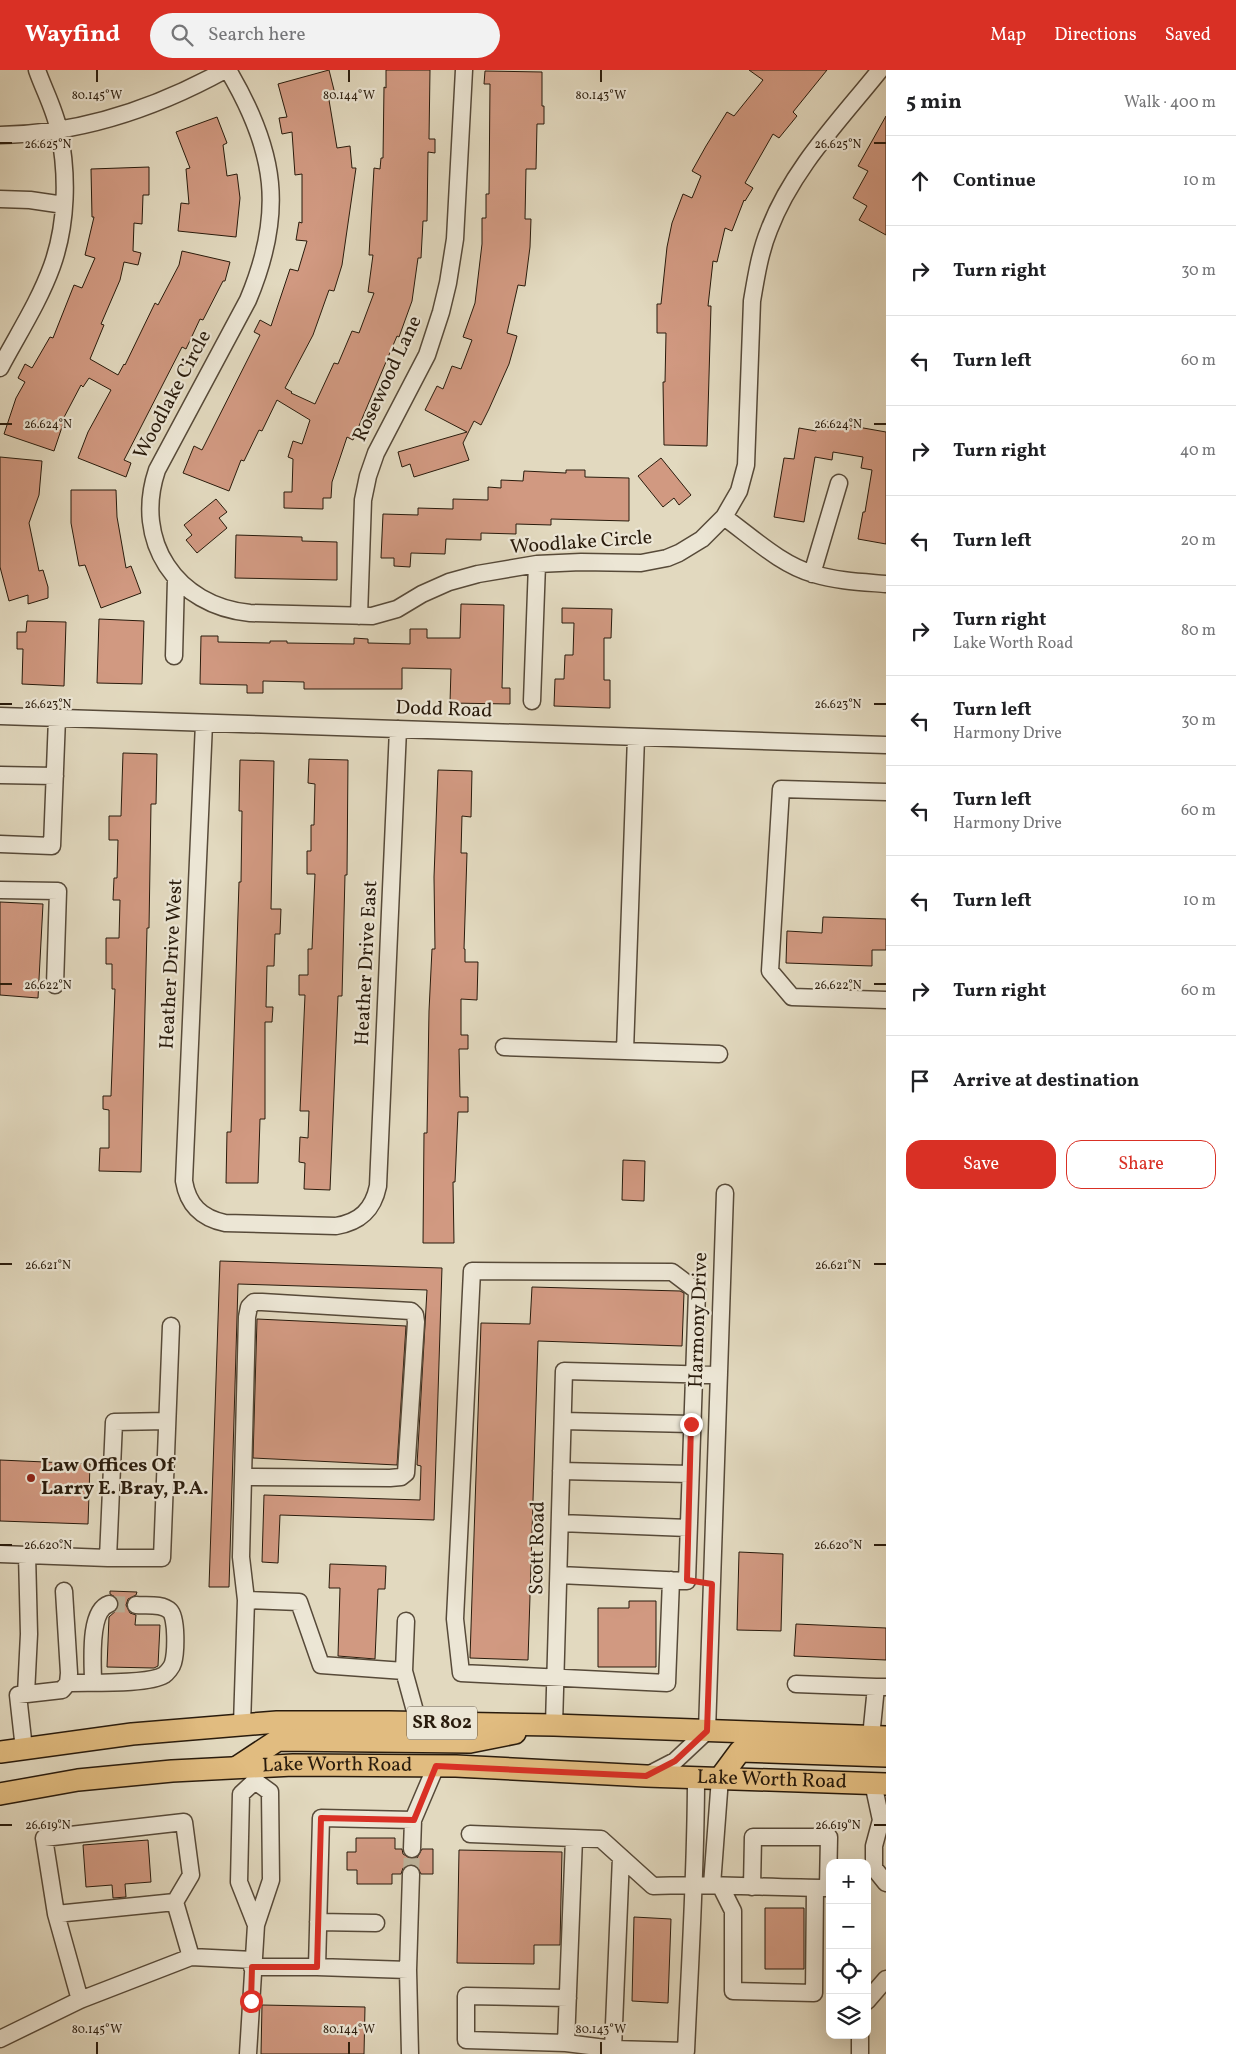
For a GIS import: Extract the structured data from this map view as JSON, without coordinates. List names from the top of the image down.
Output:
{
  "streets": {
    "main road": ["SR 802", "Lake Worth Road"],
    "street": [
      "Rosewood Lane",
      "Woodlake Circle",
      "Dodd Road",
      "Heather Drive East",
      "Heather Drive West",
      "Harmony Drive",
      "Scott Road"
    ]
  },
  "crossings": [
    ["Rosewood Lane", "Woodlake Circle"],
    ["Dodd Road", "Heather Drive East"],
    ["Dodd Road", "Heather Drive West"],
    ["Heather Drive East", "Heather Drive West"],
    ["Harmony Drive", "SR 802"],
    ["Scott Road", "SR 802"]
  ],
  "places": ["Law Offices Of Larry E. Bray, P.A."],
  "page": {
    "header": "Wayfind",
    "search": "Search here",
    "nav": ["Map", "Directions", "Saved"],
    "heading": ["5 min", "Walk · 400 m"],
    "list": [
      ["Continue", "10 m"],
      ["Turn right", "30 m"],
      ["Turn left", "60 m"],
      ["Turn right", "40 m"],
      ["Turn left", "20 m"],
      ["Turn right", "Lake Worth Road", "80 m"],
      ["Turn left", "Harmony Drive", "30 m"],
      ["Turn left", "Harmony Drive", "60 m"],
      ["Turn left", "10 m"],
      ["Turn right", "60 m"],
      "Arrive at destination"
    ],
    "buttons": ["Save", "Share"],
    "map_buttons": ["+", "−"]
  },
  "coordinates": [
    "80.145°W",
    "80.144°W",
    "80.143°W",
    "26.625°N",
    "26.624°N",
    "26.623°N",
    "26.622°N",
    "26.621°N",
    "26.620°N",
    "26.619°N"
  ]
}
